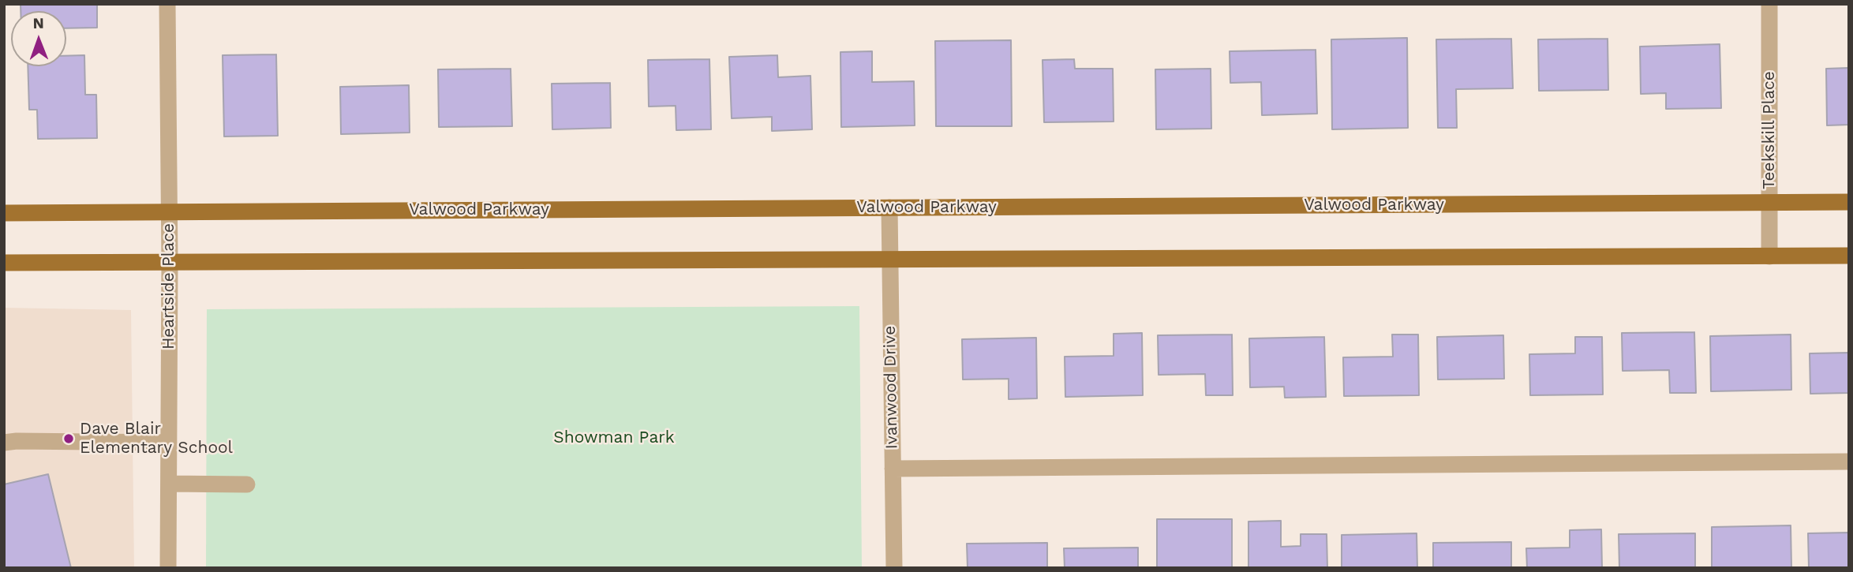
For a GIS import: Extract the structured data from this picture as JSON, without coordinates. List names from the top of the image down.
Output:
{
  "streets": {
    "main road": ["Valwood Parkway"],
    "street": ["Teekskill Place", "Heartside Place", "Ivanwood Drive"]
  },
  "crossings": [
    ["Teekskill Place", "Valwood Parkway"],
    ["Valwood Parkway", "Heartside Place"],
    ["Valwood Parkway", "Ivanwood Drive"]
  ],
  "parks": ["Showman Park"],
  "places": ["Dave Blair Elementary School"],
  "north": "top"
}
